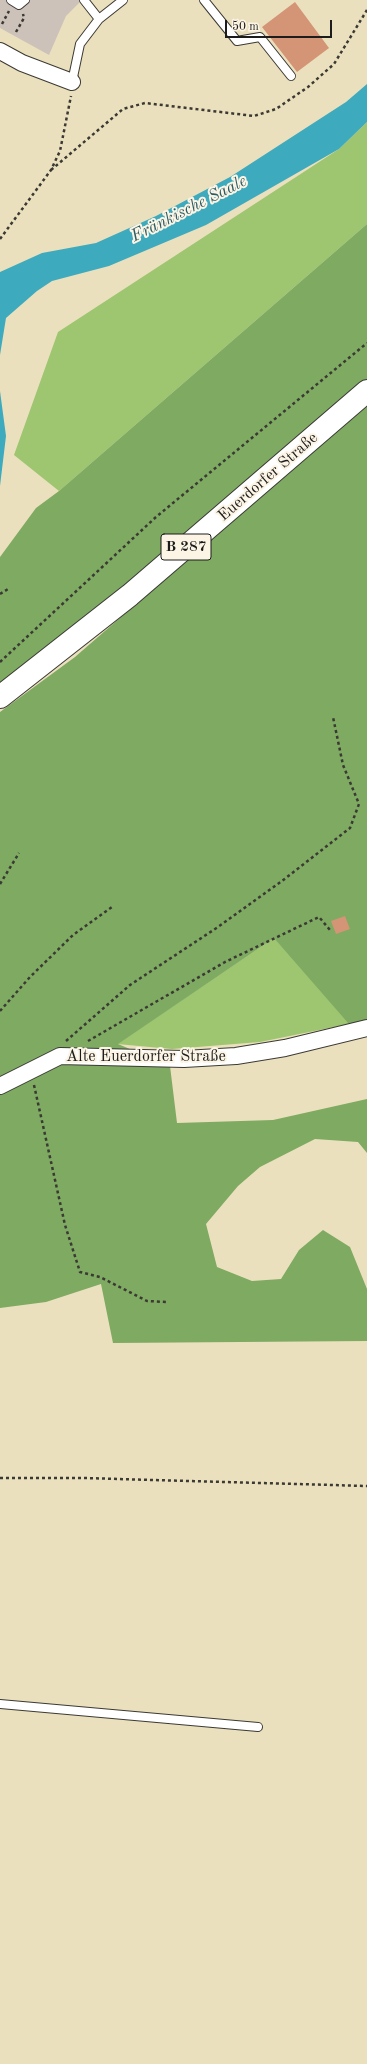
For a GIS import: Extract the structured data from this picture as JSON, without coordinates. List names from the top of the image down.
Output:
{
  "streets": {
    "main road": ["Euerdorfer Straße", "B 287"],
    "street": ["Alte Euerdorfer Straße"]
  },
  "water": ["Fränkische Saale"],
  "scale_bar": "50 m"
}
